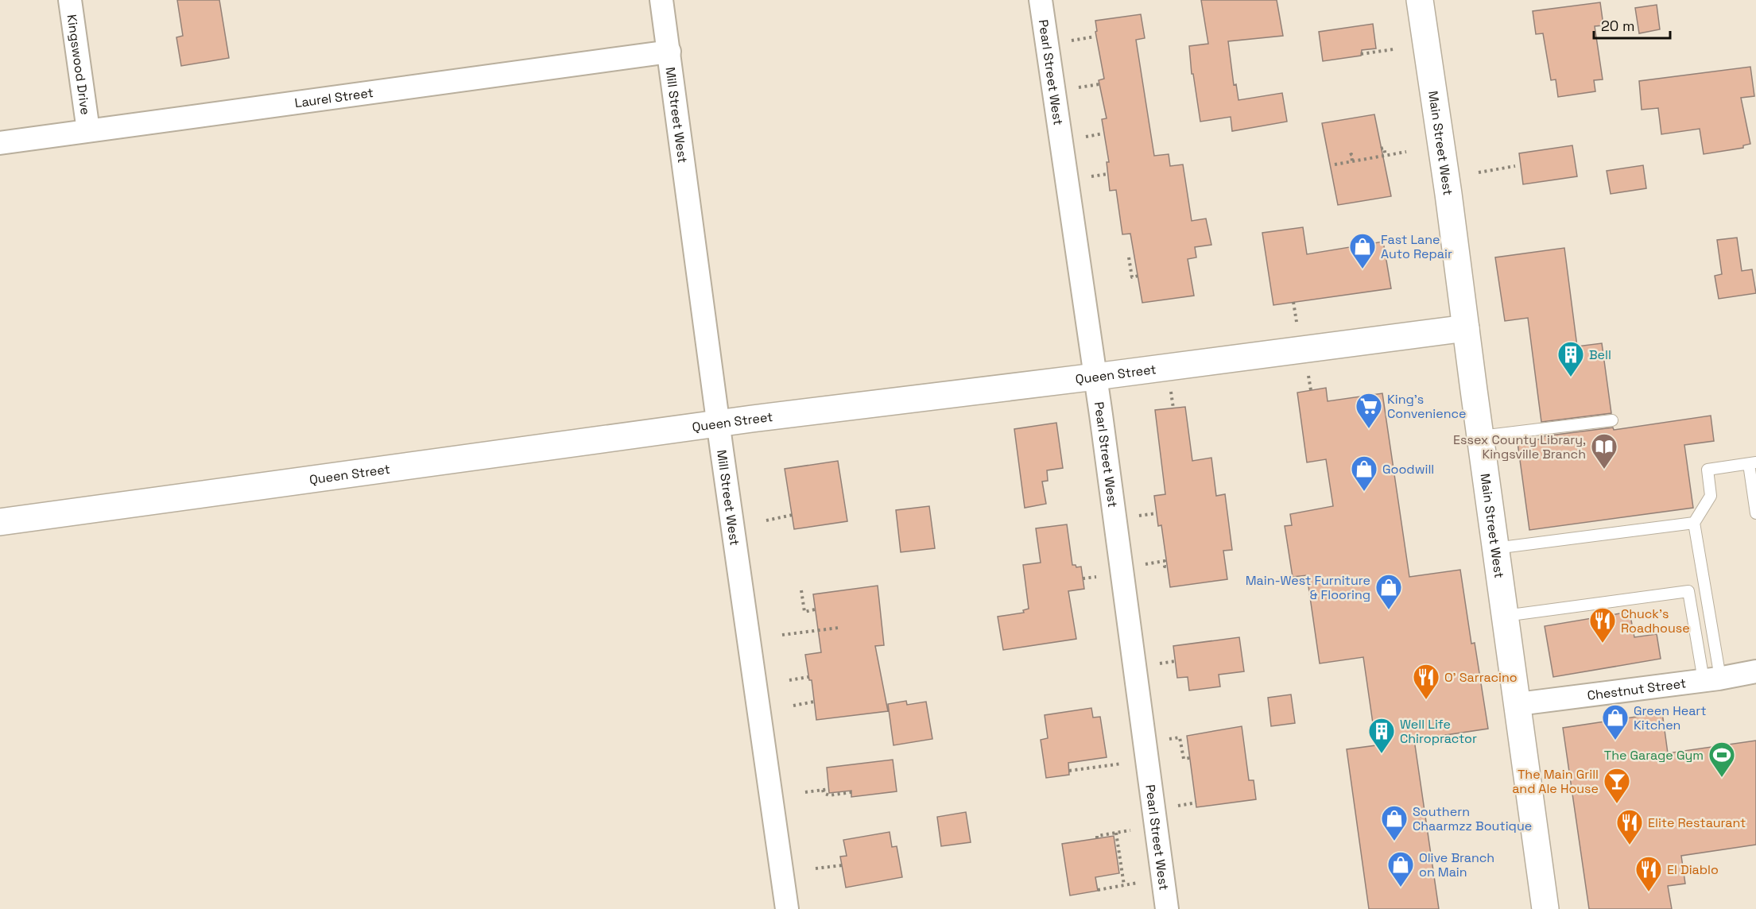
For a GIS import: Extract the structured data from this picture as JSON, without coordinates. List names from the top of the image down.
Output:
{
  "streets": {
    "street": [
      "Kingswood Drive",
      "Pearl Street West",
      "Laurel Street",
      "Mill Street West",
      "Main Street West",
      "Queen Street",
      "Chestnut Street"
    ]
  },
  "crossings": [
    ["Kingswood Drive", "Laurel Street"],
    ["Pearl Street West", "Queen Street"],
    ["Laurel Street", "Mill Street West"],
    ["Mill Street West", "Queen Street"],
    ["Main Street West", "Queen Street"],
    ["Main Street West", "Chestnut Street"]
  ],
  "places": {
    "shop": [
      "Fast Lane Auto Repair",
      "Goodwill",
      "Main-West Furniture & Flooring",
      "Green Heart Kitchen",
      "Southern Chaarmzz Boutique",
      "Olive Branch on Main"
    ],
    "building": ["Bell", "Well Life Chiropractor"],
    "supermarket": ["King's Convenience"],
    "library": ["Essex County Library, Kingsville Branch"],
    "restaurant": [
      "Chuck's Roadhouse",
      "O' Sarracino",
      "Elite Restaurant",
      "El Diablo"
    ],
    "sports": ["The Garage Gym"],
    "bar": ["The Main Grill and Ale House"]
  },
  "scale_bar": "20 m"
}
